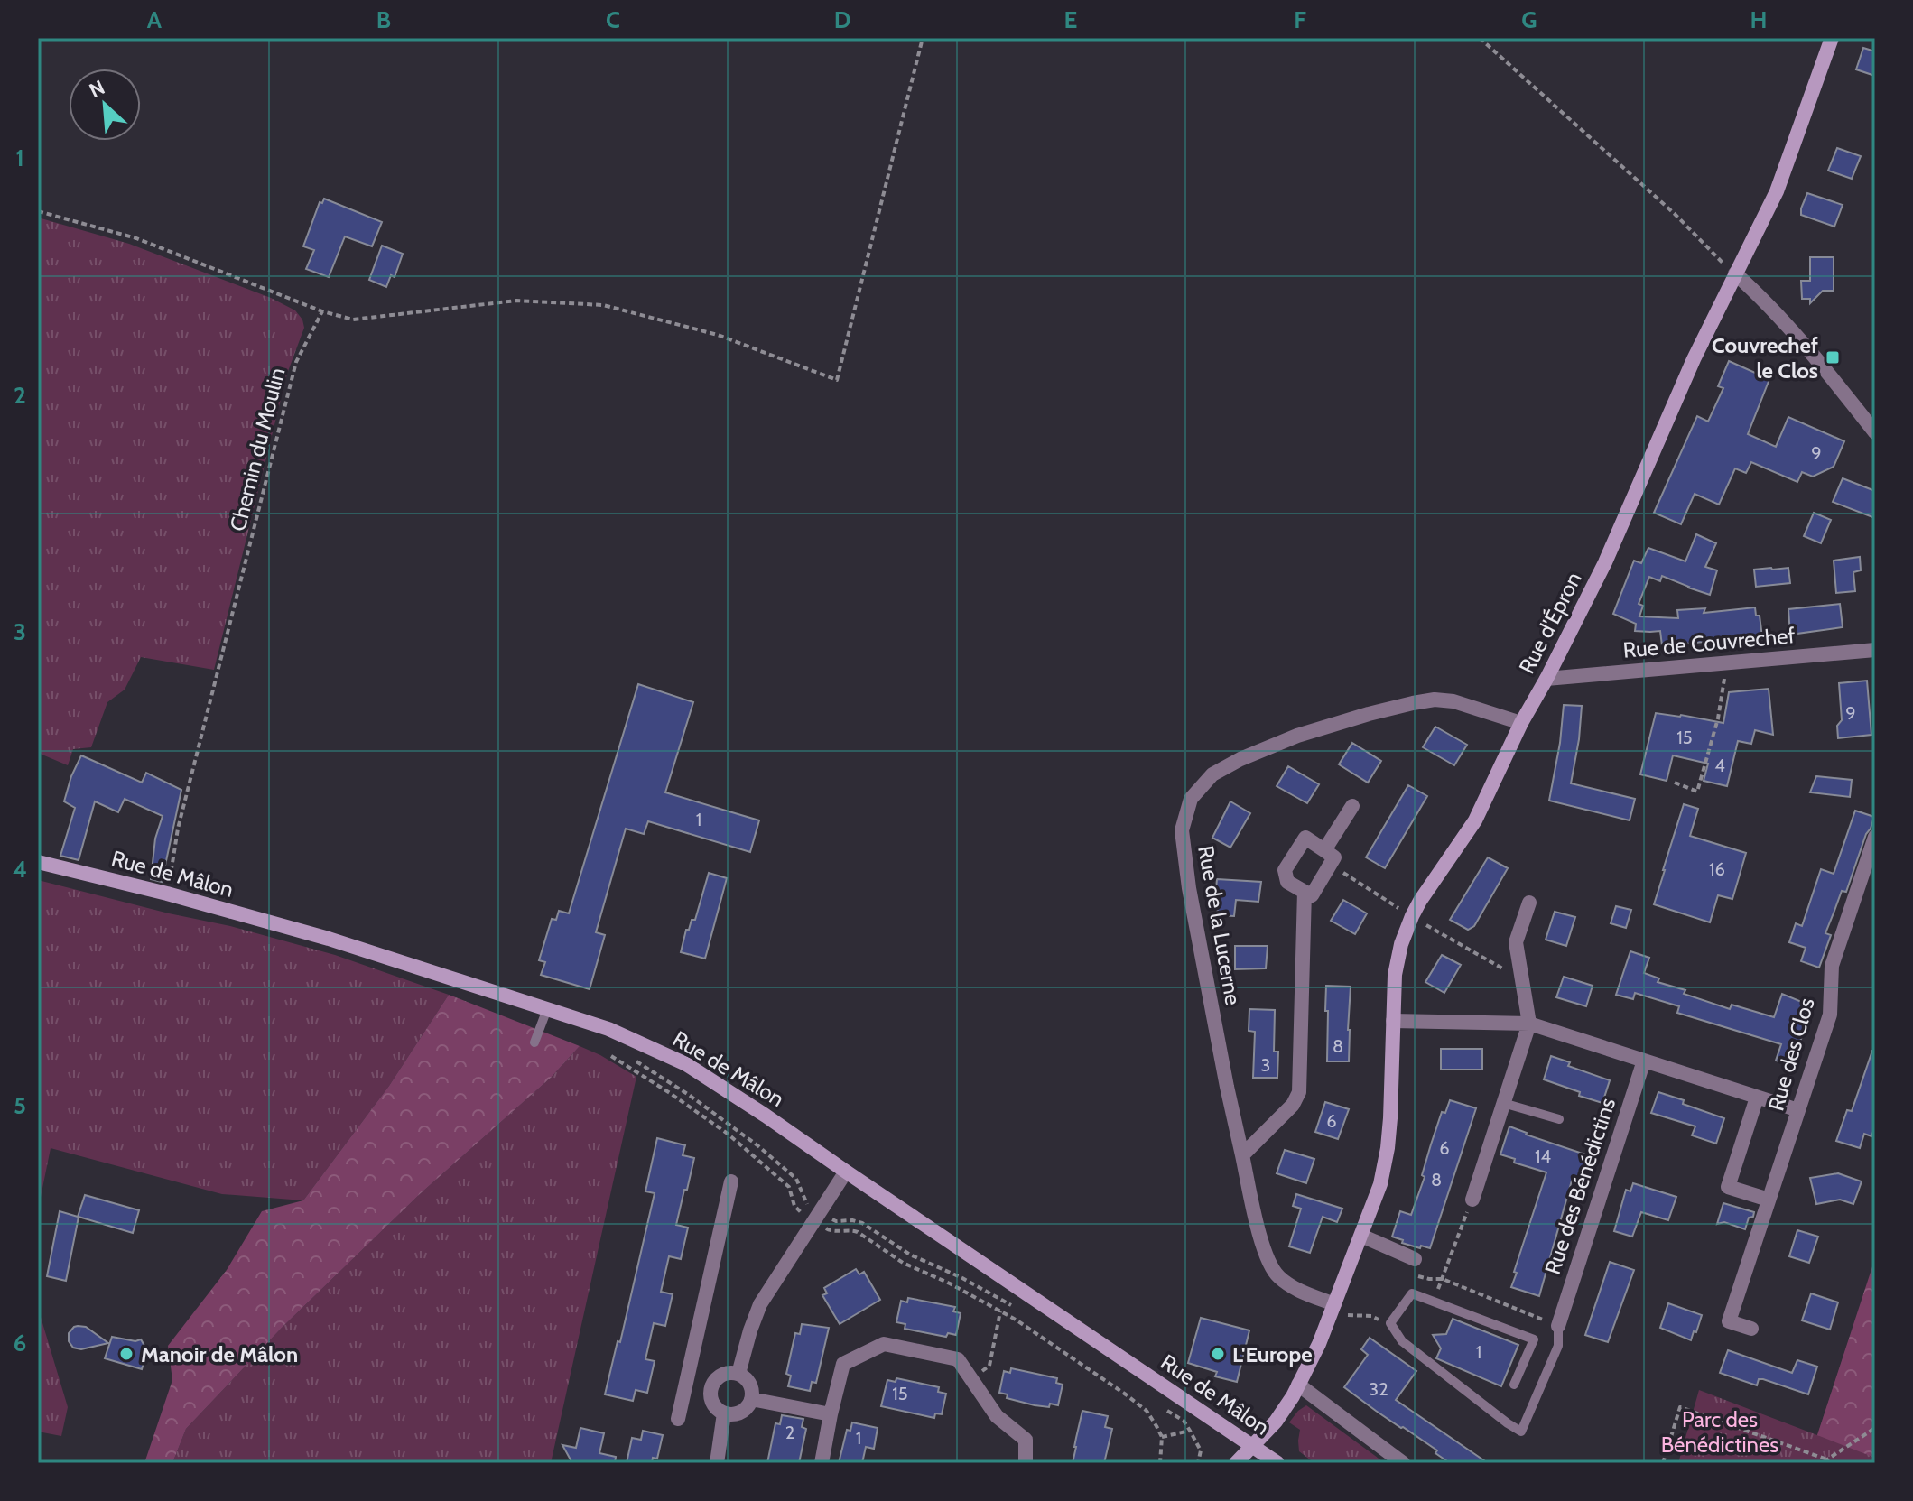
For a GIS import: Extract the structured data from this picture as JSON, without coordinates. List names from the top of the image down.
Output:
{
  "streets": {
    "street": [
      "Rue d'Épron",
      "Rue de Couvrechef",
      "Rue de Mâlon",
      "Rue de la Lucerne",
      "Rue des Clos",
      "Rue des Bénédictins"
    ],
    "path": ["Chemin du Moulin"]
  },
  "crossings": [
    ["Chemin du Moulin", "Rue de Mâlon"],
    ["Rue d'Épron", "Rue de Couvrechef"],
    ["Rue d'Épron", "Rue de Mâlon"],
    ["Rue d'Épron", "Rue de la Lucerne"]
  ],
  "parks": ["Parc des Bénédictines"],
  "places": {
    "transit": ["Couvrechef le Clos"],
    "other": ["Manoir de Mâlon", "L'Europe"]
  },
  "house_numbers": [
    "9",
    "9",
    "15",
    "4",
    "1",
    "16",
    "8",
    "3",
    "6",
    "6",
    "14",
    "8",
    "1",
    "32",
    "15",
    "2",
    "1"
  ],
  "north": "top left",
  "grid": {
    "columns": [
      "A",
      "B",
      "C",
      "D",
      "E",
      "F",
      "G",
      "H"
    ],
    "rows": [
      "1",
      "2",
      "3",
      "4",
      "5",
      "6"
    ]
  }
}
